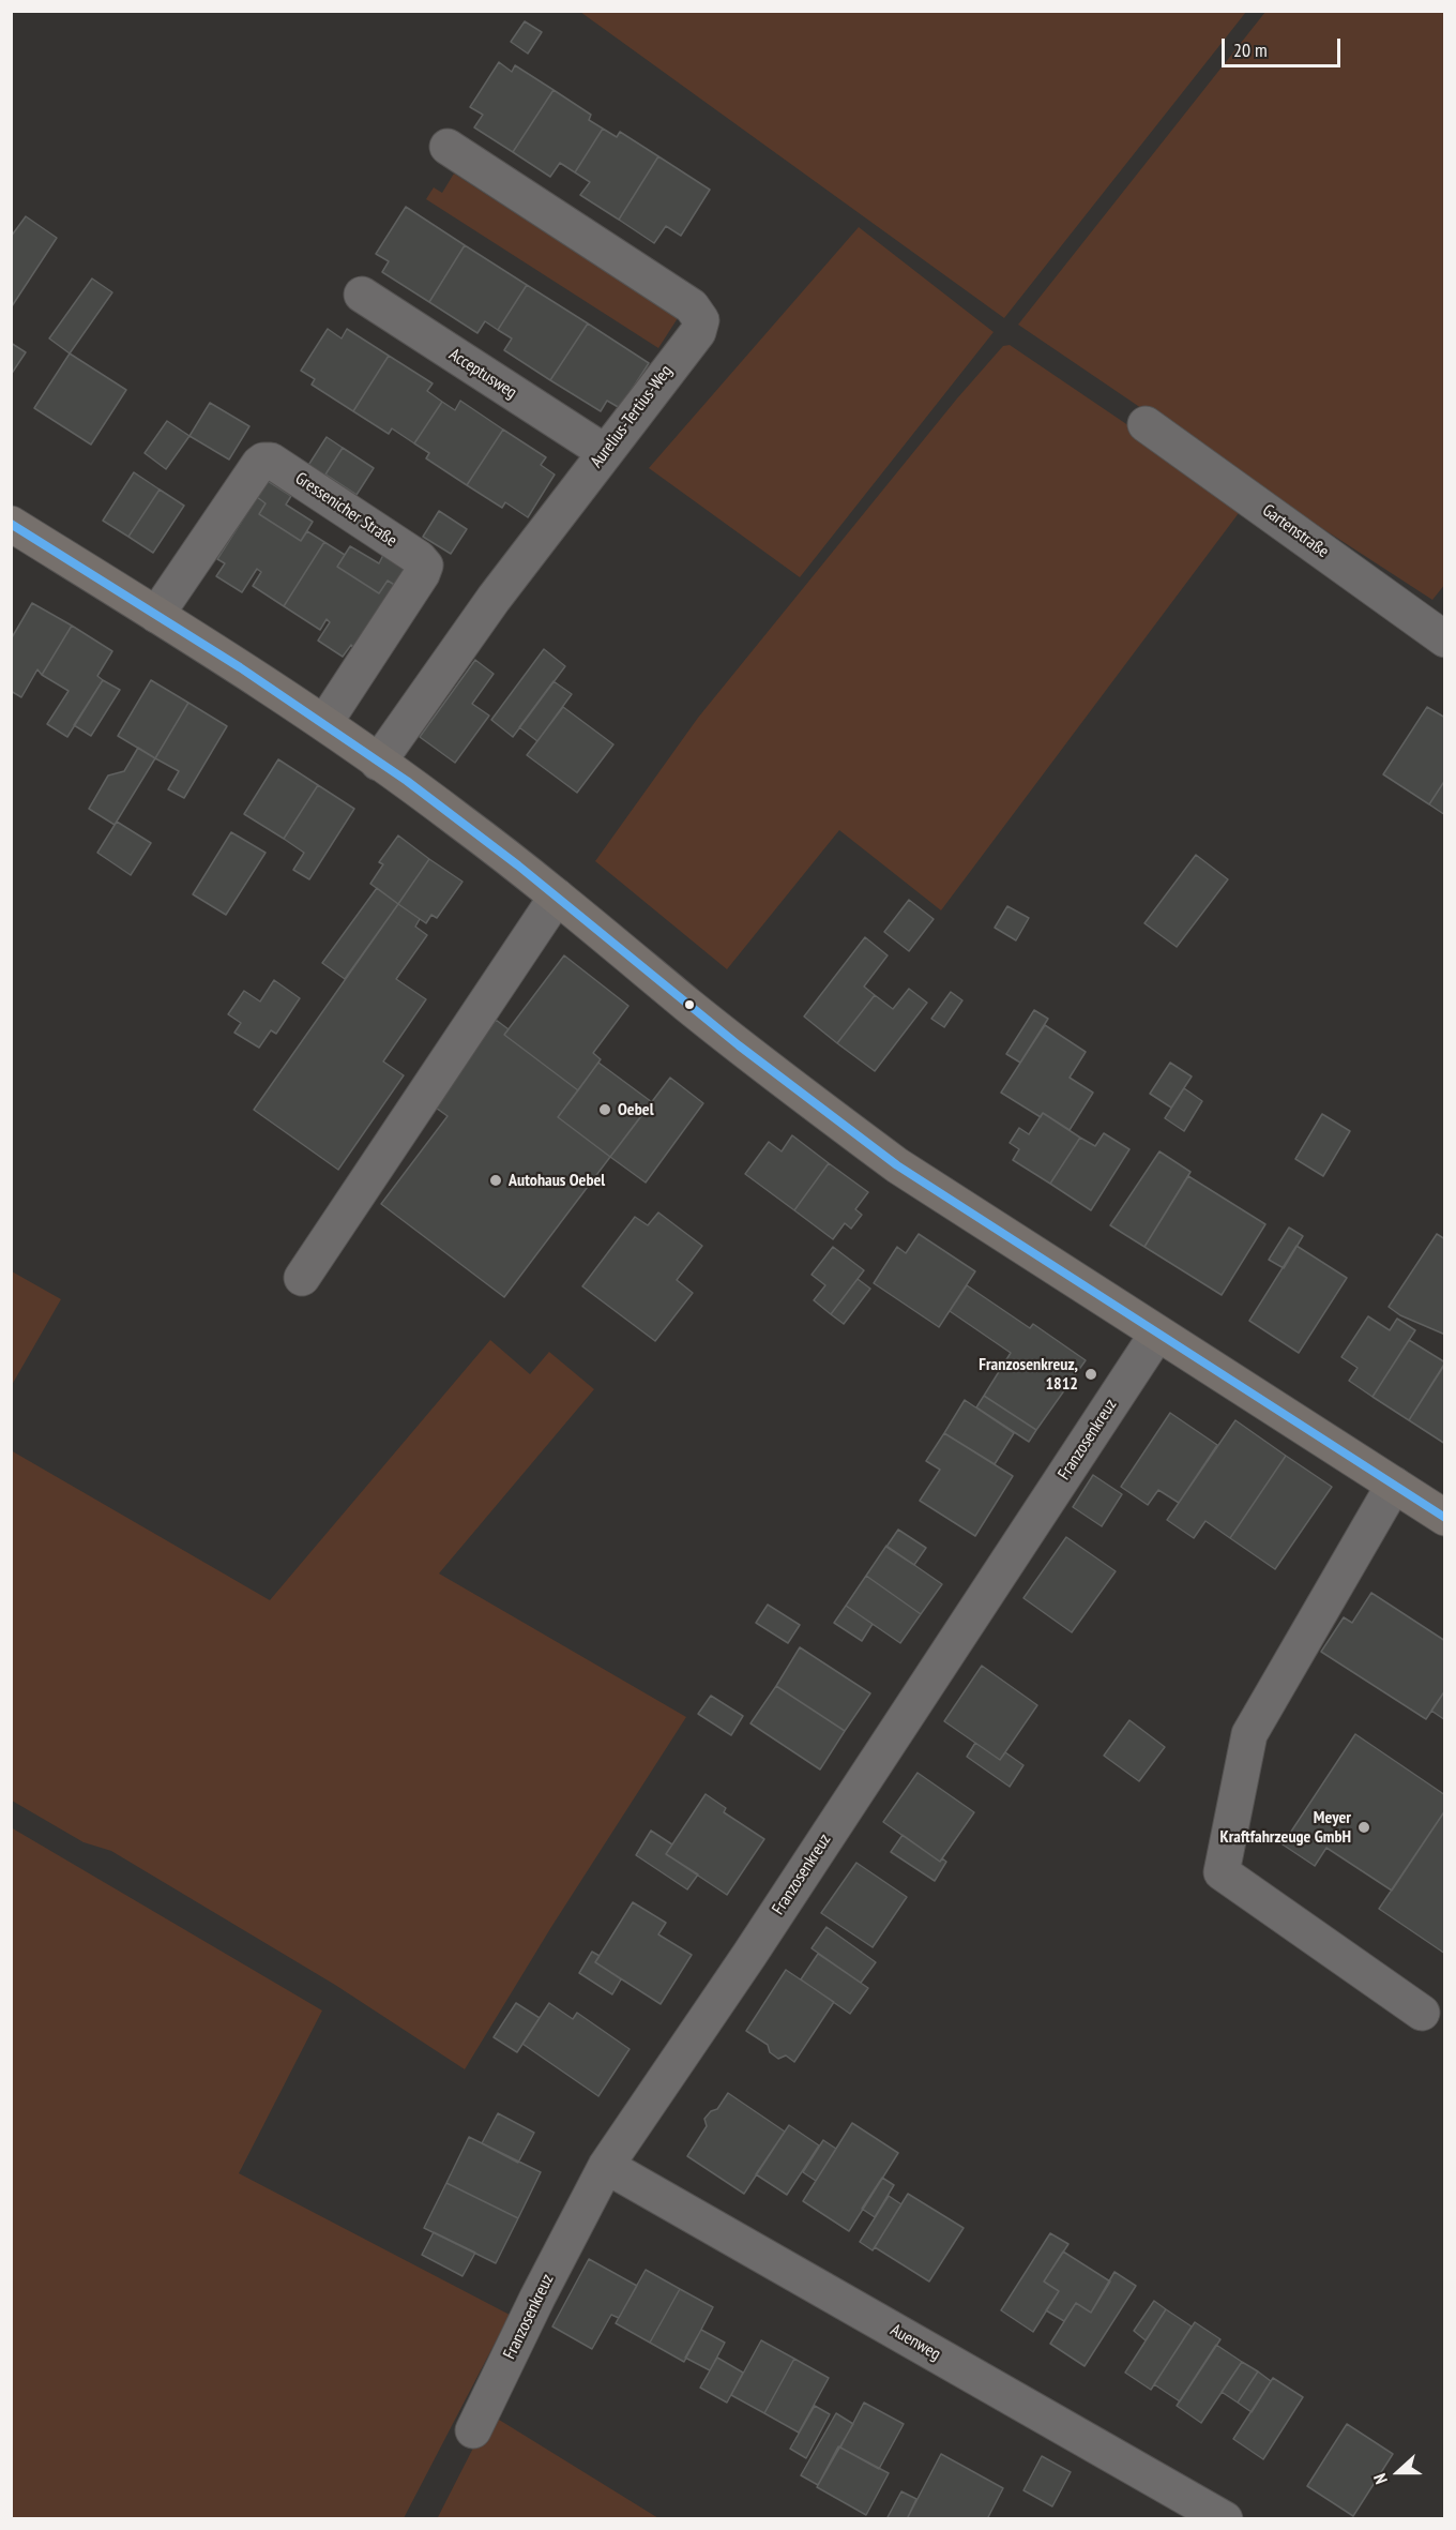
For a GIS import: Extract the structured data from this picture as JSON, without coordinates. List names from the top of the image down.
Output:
{
  "streets": {
    "street": [
      "Acceptusweg",
      "Aurelius-Tertius-Weg",
      "Gressenicher Straße",
      "Gartenstraße",
      "Franzosenkreuz",
      "Auenweg"
    ]
  },
  "crossings": [
    ["Acceptusweg", "Aurelius-Tertius-Weg"],
    ["Franzosenkreuz", "Auenweg"]
  ],
  "places": [
    "Oebel",
    "Autohaus Oebel",
    "Franzosenkreuz, 1812",
    "Meyer Kraftfahrzeuge GmbH"
  ],
  "scale_bar": "20 m",
  "north": "left"
}
